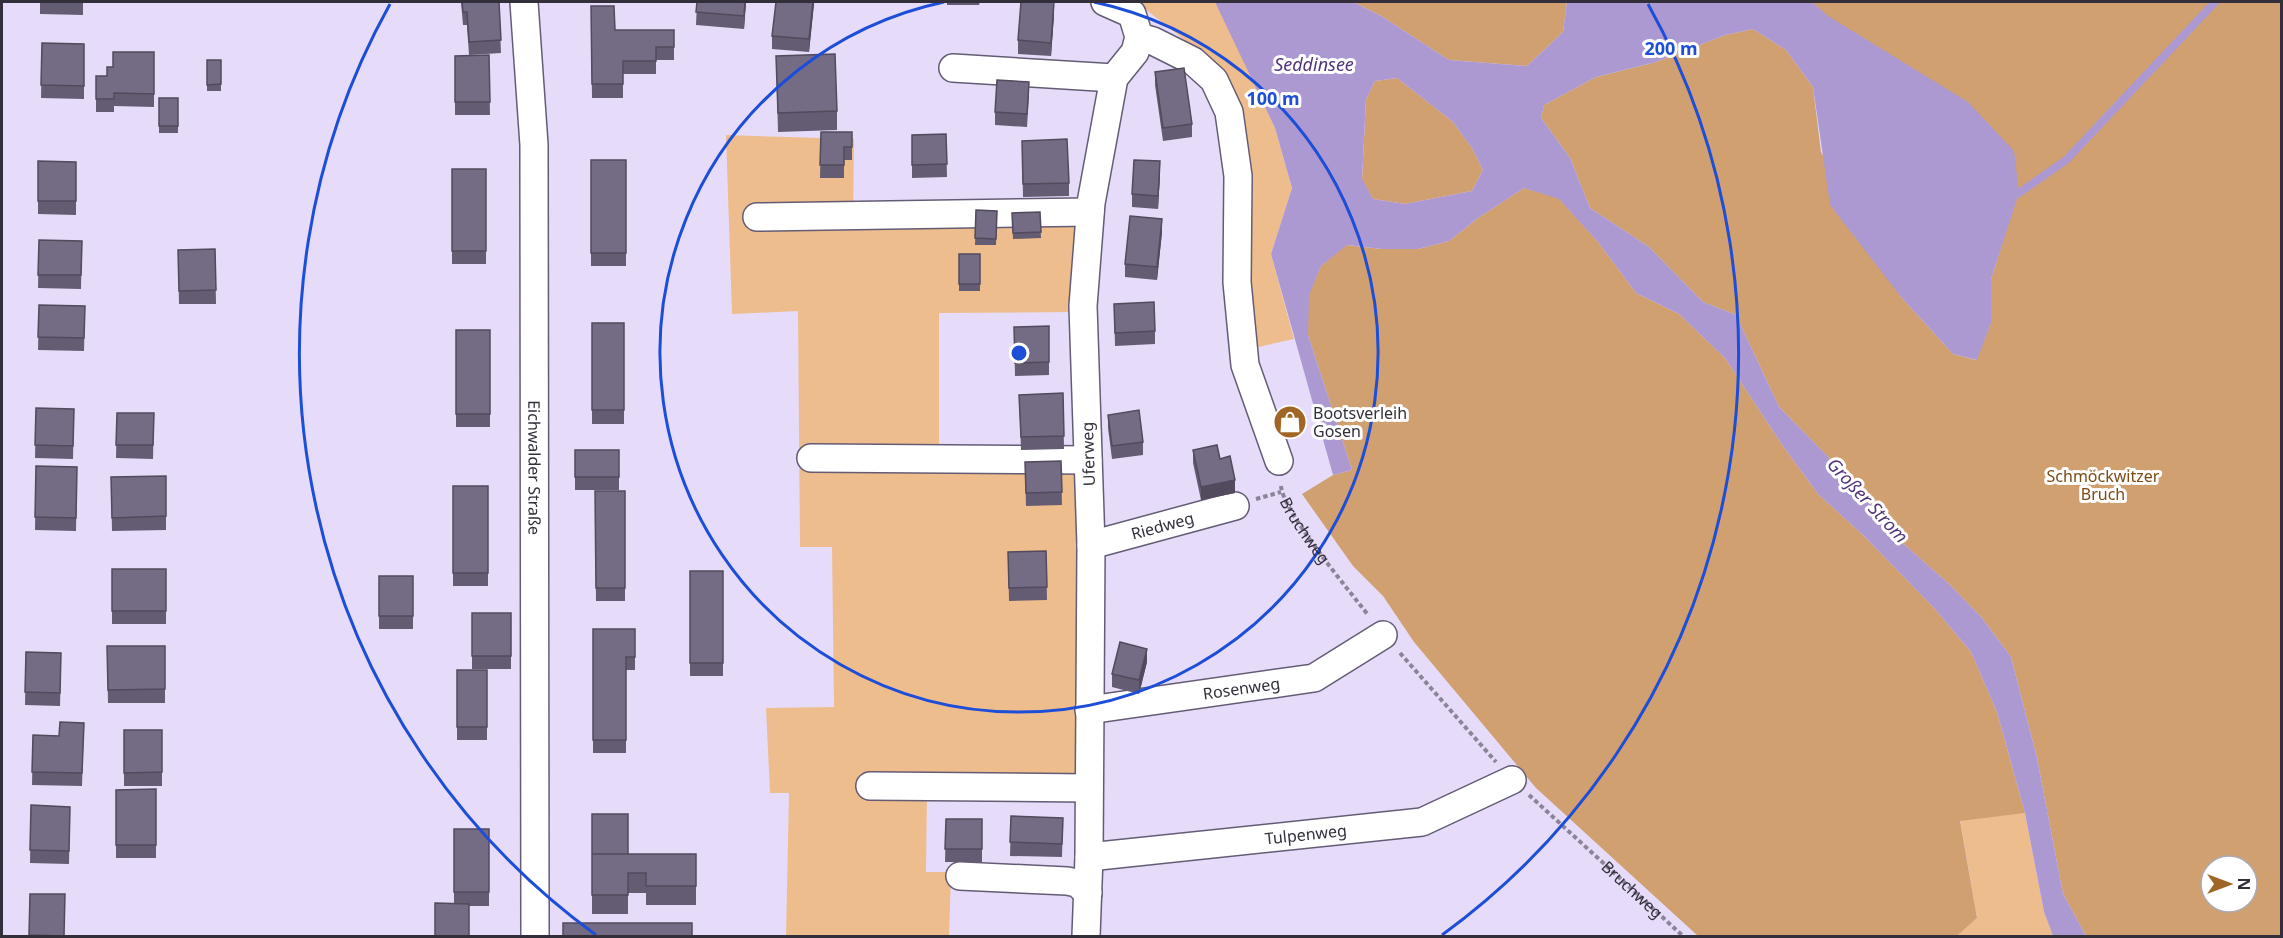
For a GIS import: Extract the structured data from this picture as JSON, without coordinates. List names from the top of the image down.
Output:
{
  "streets": {
    "street": [
      "Uferweg",
      "Eichwalder Straße",
      "Riedweg",
      "Rosenweg",
      "Tulpenweg"
    ],
    "path": ["Bruchweg"]
  },
  "crossings": [
    ["Uferweg", "Riedweg"],
    ["Uferweg", "Rosenweg"],
    ["Uferweg", "Tulpenweg"],
    ["Bruchweg", "Rosenweg"],
    ["Bruchweg", "Tulpenweg"]
  ],
  "water": ["Seddinsee", "Großer Strom"],
  "parks": ["Schmöckwitzer Bruch"],
  "places": {
    "shop": ["Bootsverleih Gosen"]
  },
  "north": "right",
  "rings": ["200 m", "100 m"]
}
